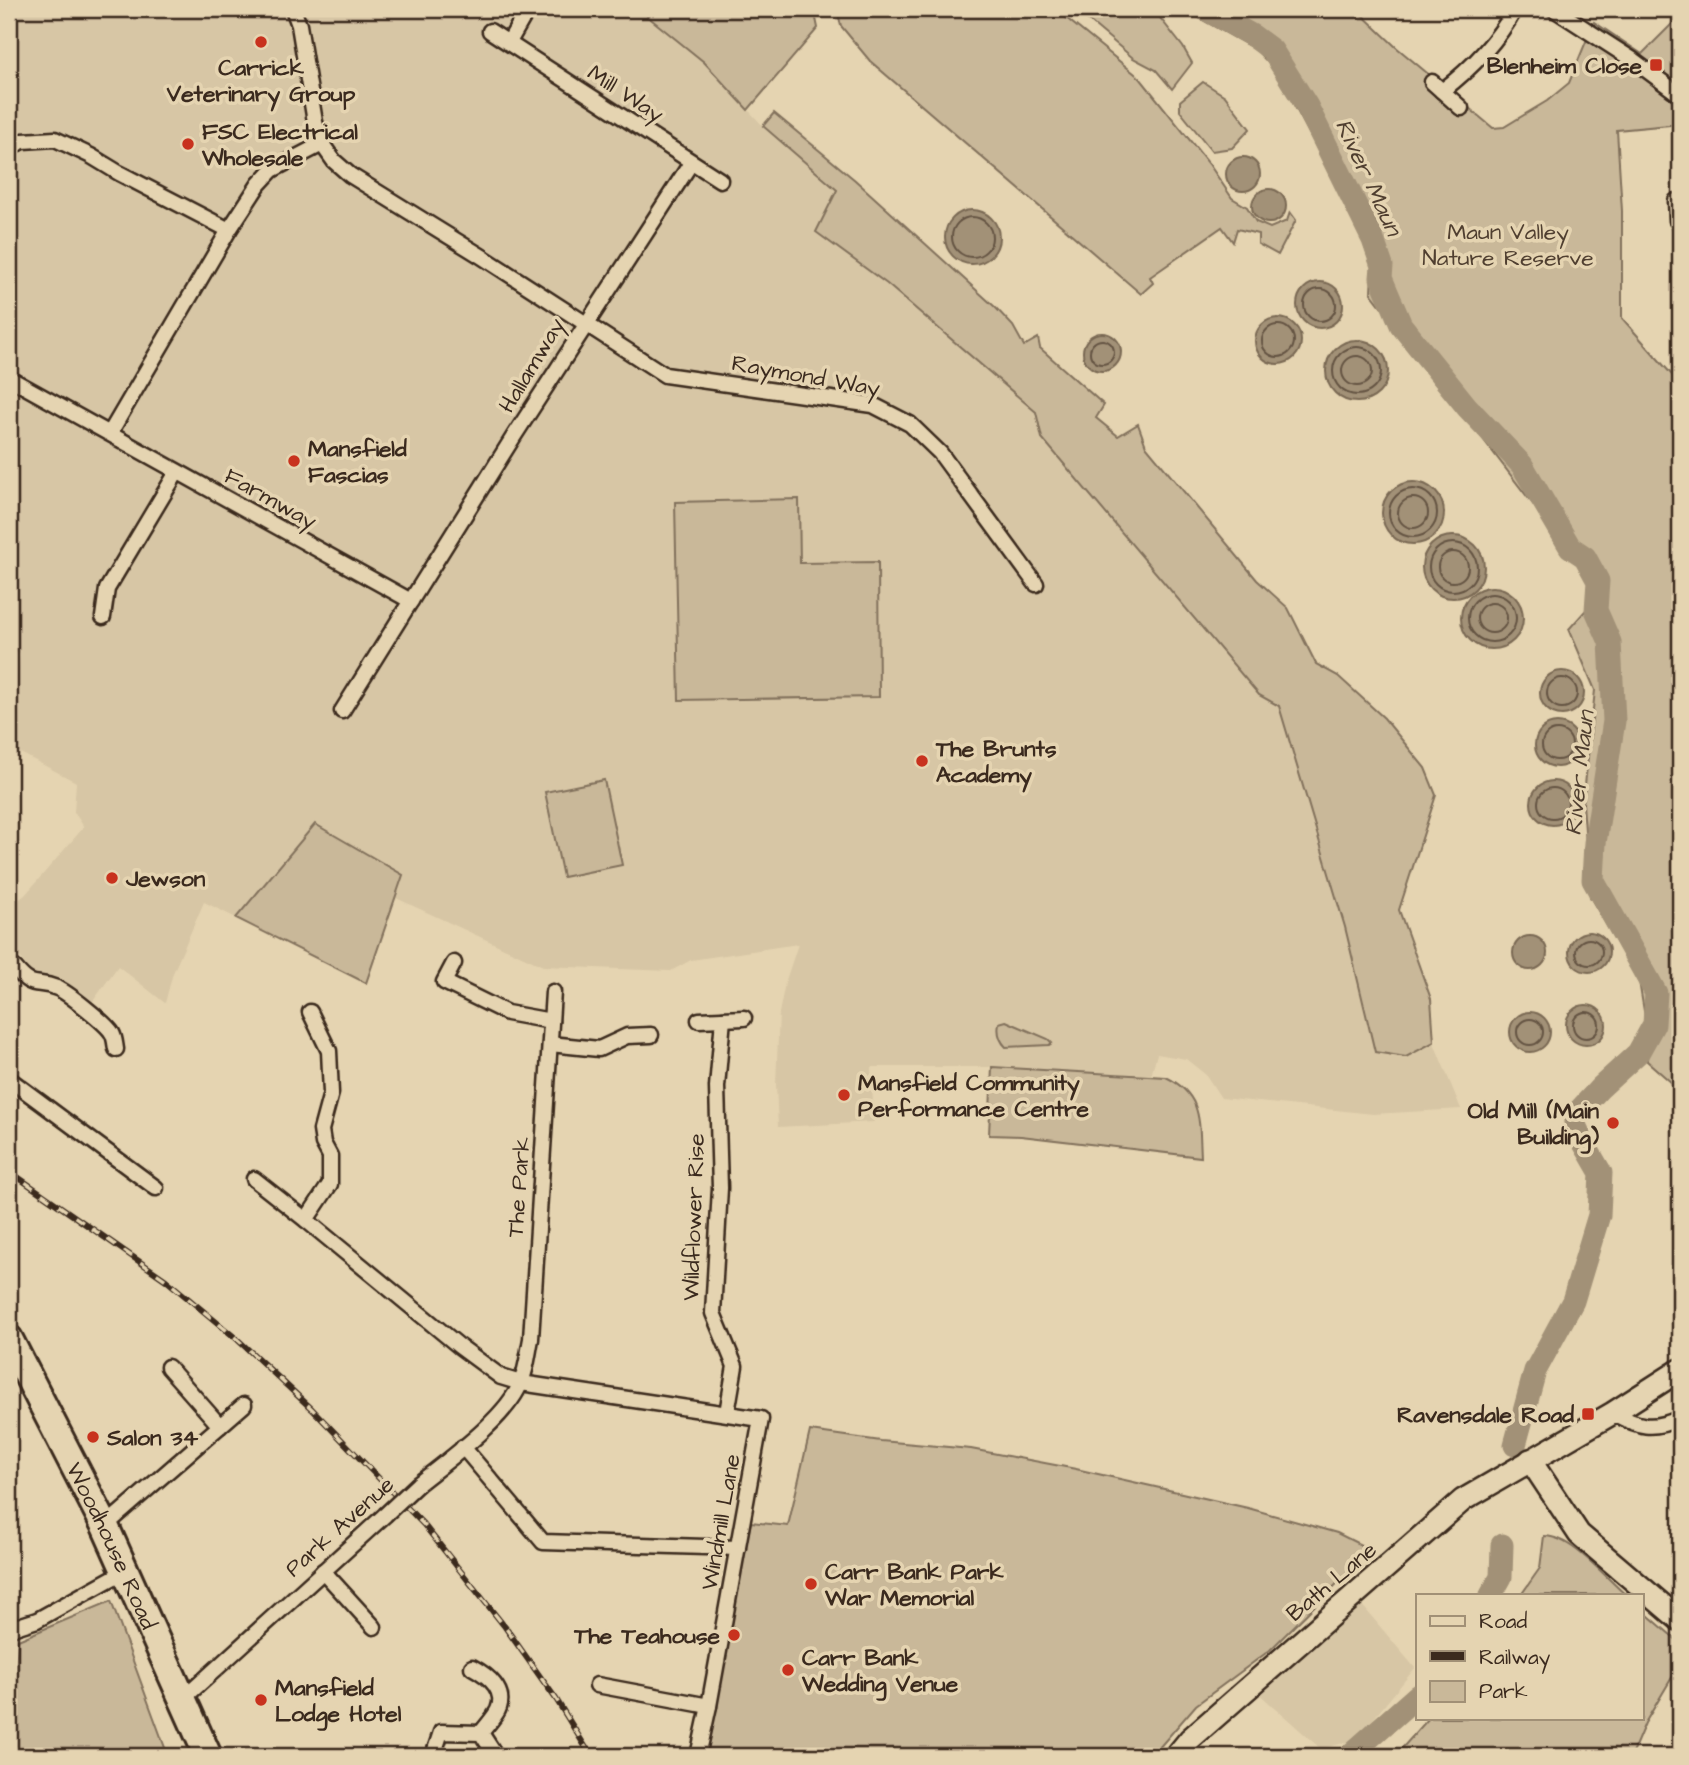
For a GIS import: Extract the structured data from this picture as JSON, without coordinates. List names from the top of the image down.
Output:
{
  "streets": {
    "highway": ["Woodhouse Road"],
    "main road": ["Bath Lane"],
    "street": [
      "Mill Way",
      "Hallamway",
      "Raymond Way",
      "Farmway",
      "The Park",
      "Wildflower Rise",
      "Windmill Lane",
      "Park Avenue"
    ]
  },
  "crossings": [
    ["Hallamway", "Raymond Way"],
    ["Hallamway", "Farmway"],
    ["The Park", "Park Avenue"],
    ["Wildflower Rise", "Windmill Lane"],
    ["Park Avenue", "Woodhouse Road"]
  ],
  "water": ["River Maun"],
  "parks": ["Maun Valley Nature Reserve"],
  "places": {
    "other": [
      "Carrick Veterinary Group",
      "FSC Electrical Wholesale",
      "Mansfield Fascias",
      "The Brunts Academy",
      "Jewson",
      "Mansfield Community Performance Centre",
      "Old Mill (Main Building)",
      "Salon 34",
      "Carr Bank Park War Memorial",
      "The Teahouse",
      "Carr Bank Wedding Venue",
      "Mansfield Lodge Hotel"
    ],
    "transit": ["Blenheim Close", "Ravensdale Road"]
  },
  "legend": ["Road", "Railway", "Park"]
}
